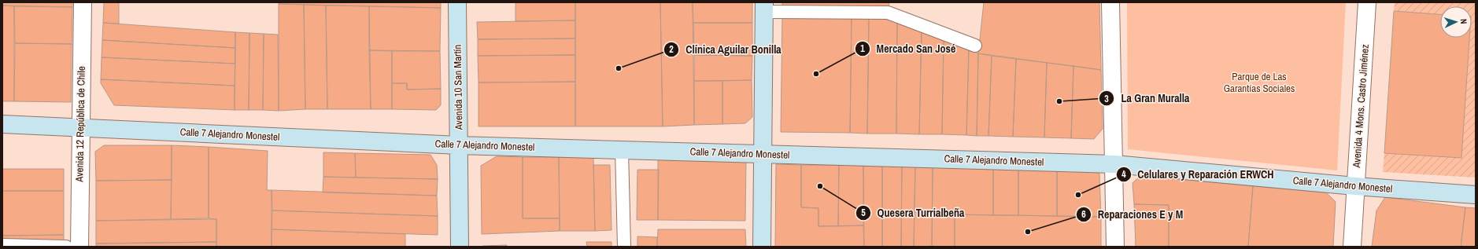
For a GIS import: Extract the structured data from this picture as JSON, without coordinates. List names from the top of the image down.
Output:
{
  "streets": {
    "street": [
      "Avenida 10 San Martín",
      "Avenida 4 Mons. Castro Jiménez",
      "Avenida 12 República de Chile",
      "Calle 7 Alejandro Monestel"
    ]
  },
  "crossings": [
    ["Avenida 10 San Martín", "Calle 7 Alejandro Monestel"],
    ["Avenida 4 Mons. Castro Jiménez", "Calle 7 Alejandro Monestel"],
    ["Avenida 12 República de Chile", "Calle 7 Alejandro Monestel"]
  ],
  "parks": ["Parque de Las Garantías Sociales"],
  "places": [
    "Clínica Aguilar Bonilla",
    "Mercado San José",
    "La Gran Muralla",
    "Quesera Turrialbeña",
    "Celulares y Reparación ERWCH",
    "Reparaciones E y M"
  ],
  "north": "right"
}
